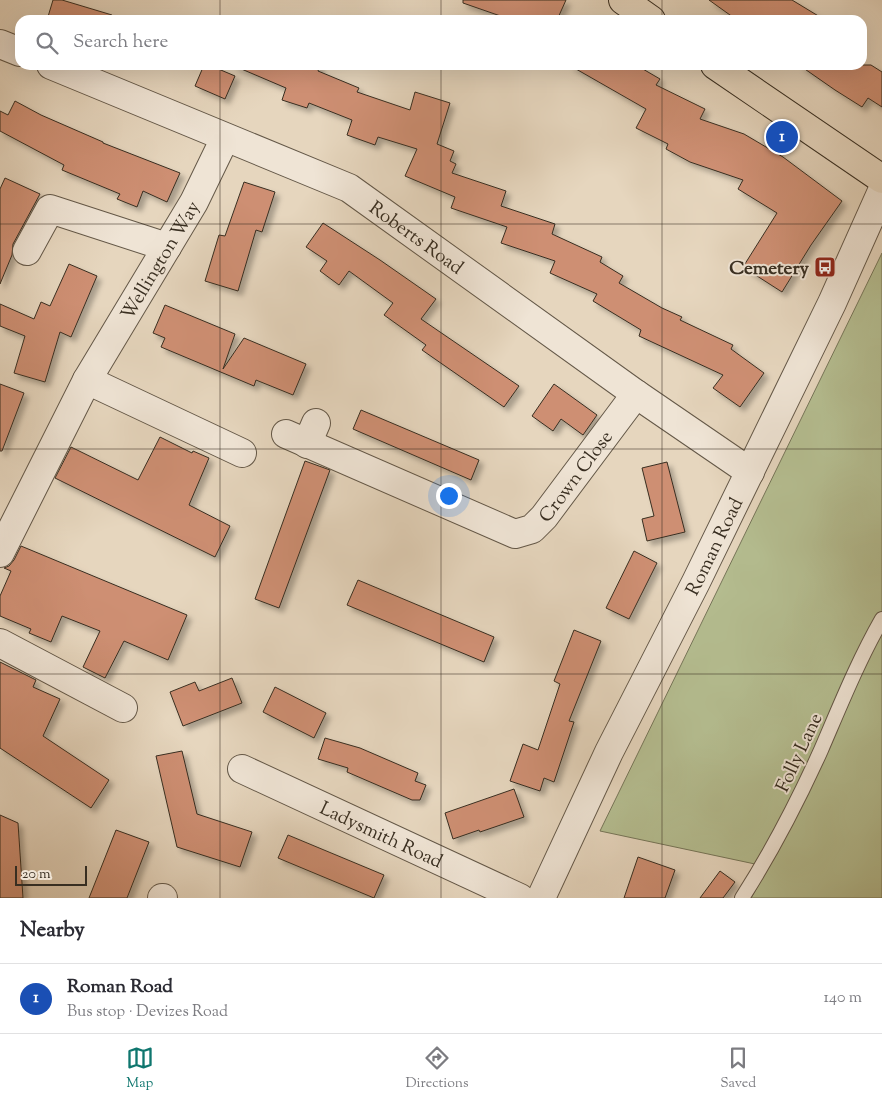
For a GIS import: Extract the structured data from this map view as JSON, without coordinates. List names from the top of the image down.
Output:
{
  "streets": {
    "street": [
      "Roberts Road",
      "Wellington Way",
      "Crown Close",
      "Roman Road",
      "Ladysmith Road"
    ],
    "lane": ["Folly Lane"]
  },
  "crossings": [
    ["Roberts Road", "Wellington Way"],
    ["Roberts Road", "Crown Close"],
    ["Roberts Road", "Roman Road"]
  ],
  "places": {
    "bus stop": ["Cemetery"]
  },
  "scale_bar": "20 m",
  "page": {
    "search": "Search here",
    "pins": "1",
    "scale": "20 m",
    "heading": "Nearby",
    "list": [
      {
        "mark": "1",
        "name": "Roman Road",
        "note": "Bus stop · Devizes Road",
        "value": "140 m"
      }
    ],
    "nav": ["Map", "Directions", "Saved"]
  }
}
